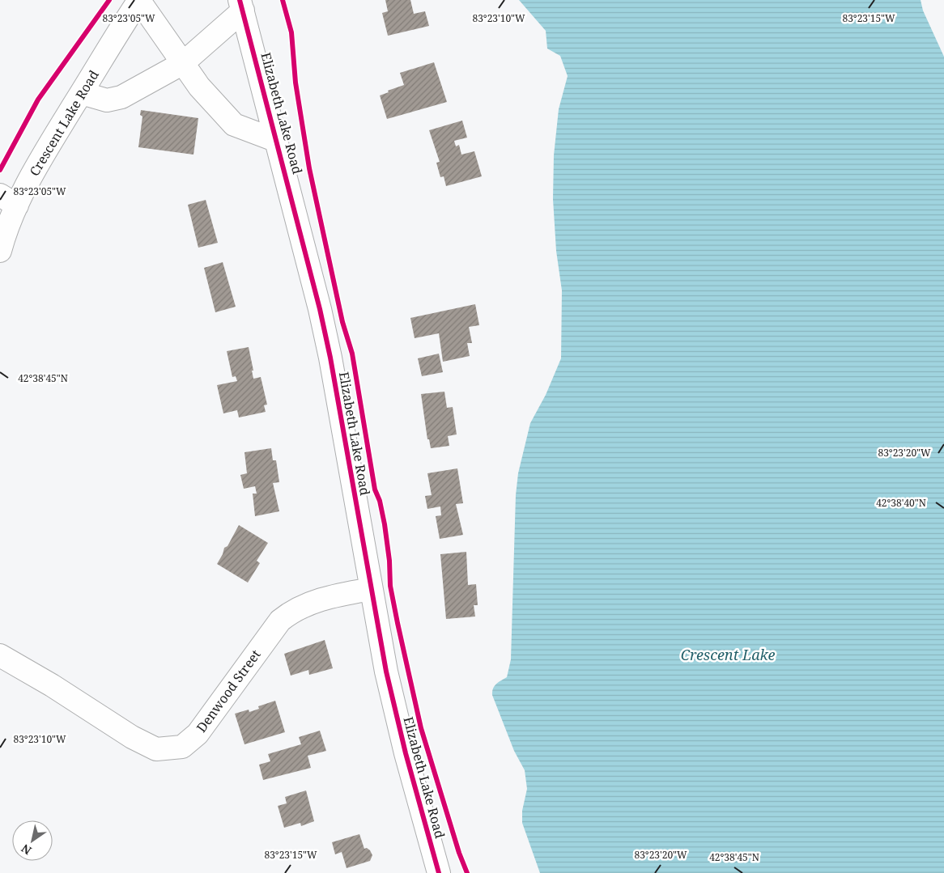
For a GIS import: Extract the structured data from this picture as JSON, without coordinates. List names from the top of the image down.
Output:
{
  "streets": {
    "street": ["Elizabeth Lake Road", "Crescent Lake Road", "Denwood Street"]
  },
  "crossings": [
    ["Elizabeth Lake Road", "Denwood Street"]
  ],
  "water": ["Crescent Lake"],
  "north": "bottom left",
  "coordinates": [
    "83°23'05\"W",
    "83°23'10\"W",
    "83°23'15\"W",
    "42°38'45\"N",
    "83°23'20\"W",
    "42°38'40\"N"
  ]
}
